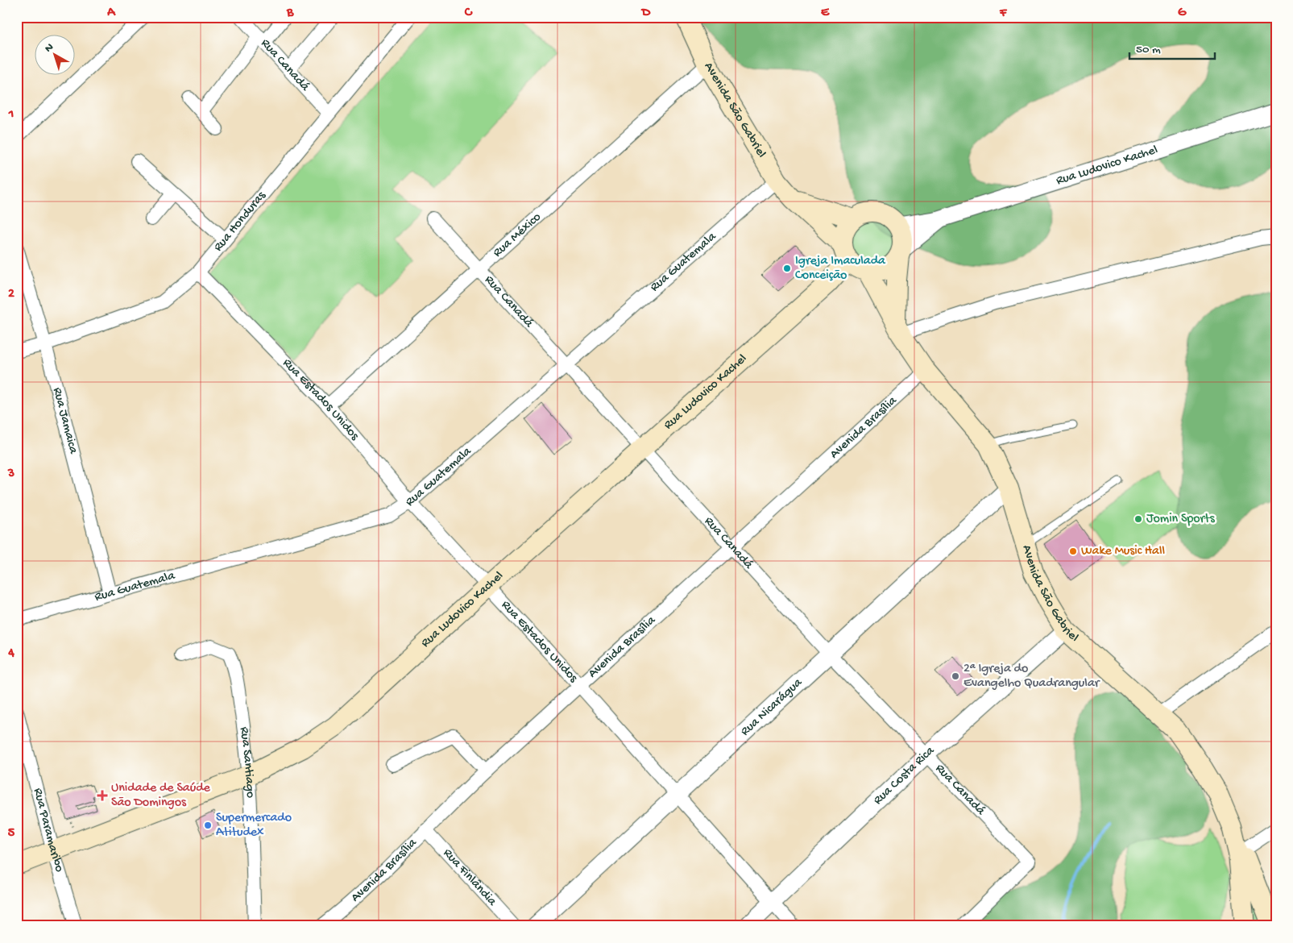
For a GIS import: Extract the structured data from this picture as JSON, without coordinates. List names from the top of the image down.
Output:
{
  "streets": {
    "main road": ["Avenida São Gabriel", "Rua Ludovico Kachel"],
    "street": [
      "Rua Canadá",
      "Rua Honduras",
      "Rua México",
      "Rua Guatemala",
      "Rua Estados Unidos",
      "Rua Jamaica",
      "Avenida Brasília",
      "Rua Nicarágua",
      "Rua Santiago",
      "Rua Costa Rica",
      "Rua Paramaribo",
      "Rua Finlândia"
    ]
  },
  "crossings": [
    ["Rua Canadá", "Rua Ludovico Kachel"],
    ["Rua Canadá", "Rua Honduras"],
    ["Rua Canadá", "Rua México"],
    ["Rua Canadá", "Rua Guatemala"],
    ["Rua Canadá", "Avenida Brasília"],
    ["Rua Canadá", "Rua Nicarágua"],
    ["Rua Canadá", "Rua Costa Rica"],
    ["Avenida São Gabriel", "Rua Ludovico Kachel"],
    ["Avenida São Gabriel", "Rua México"],
    ["Avenida São Gabriel", "Rua Guatemala"],
    ["Avenida São Gabriel", "Avenida Brasília"],
    ["Avenida São Gabriel", "Rua Nicarágua"],
    ["Avenida São Gabriel", "Rua Costa Rica"],
    ["Rua Ludovico Kachel", "Rua Estados Unidos"],
    ["Rua Ludovico Kachel", "Rua Santiago"],
    ["Rua Ludovico Kachel", "Rua Paramaribo"],
    ["Rua Honduras", "Rua Estados Unidos"],
    ["Rua Honduras", "Rua Jamaica"],
    ["Rua México", "Rua Estados Unidos"],
    ["Rua Guatemala", "Rua Estados Unidos"],
    ["Rua Guatemala", "Rua Jamaica"],
    ["Rua Estados Unidos", "Avenida Brasília"],
    ["Rua Estados Unidos", "Rua Nicarágua"],
    ["Rua Estados Unidos", "Rua Costa Rica"],
    ["Avenida Brasília", "Rua Finlândia"]
  ],
  "places": {
    "other": [
      "Igreja Imaculada Conceição",
      "Jomin Sports",
      "Wake Music Hall",
      "2ª Igreja do Evangelho Quadrangular",
      "Supermercado Atitudex"
    ],
    "health": ["Unidade de Saúde São Domingos"]
  },
  "scale_bar": "50 m",
  "north": "top left",
  "grid": {
    "columns": [
      "A",
      "B",
      "C",
      "D",
      "E",
      "F",
      "G"
    ],
    "rows": [
      "1",
      "2",
      "3",
      "4",
      "5"
    ]
  }
}
